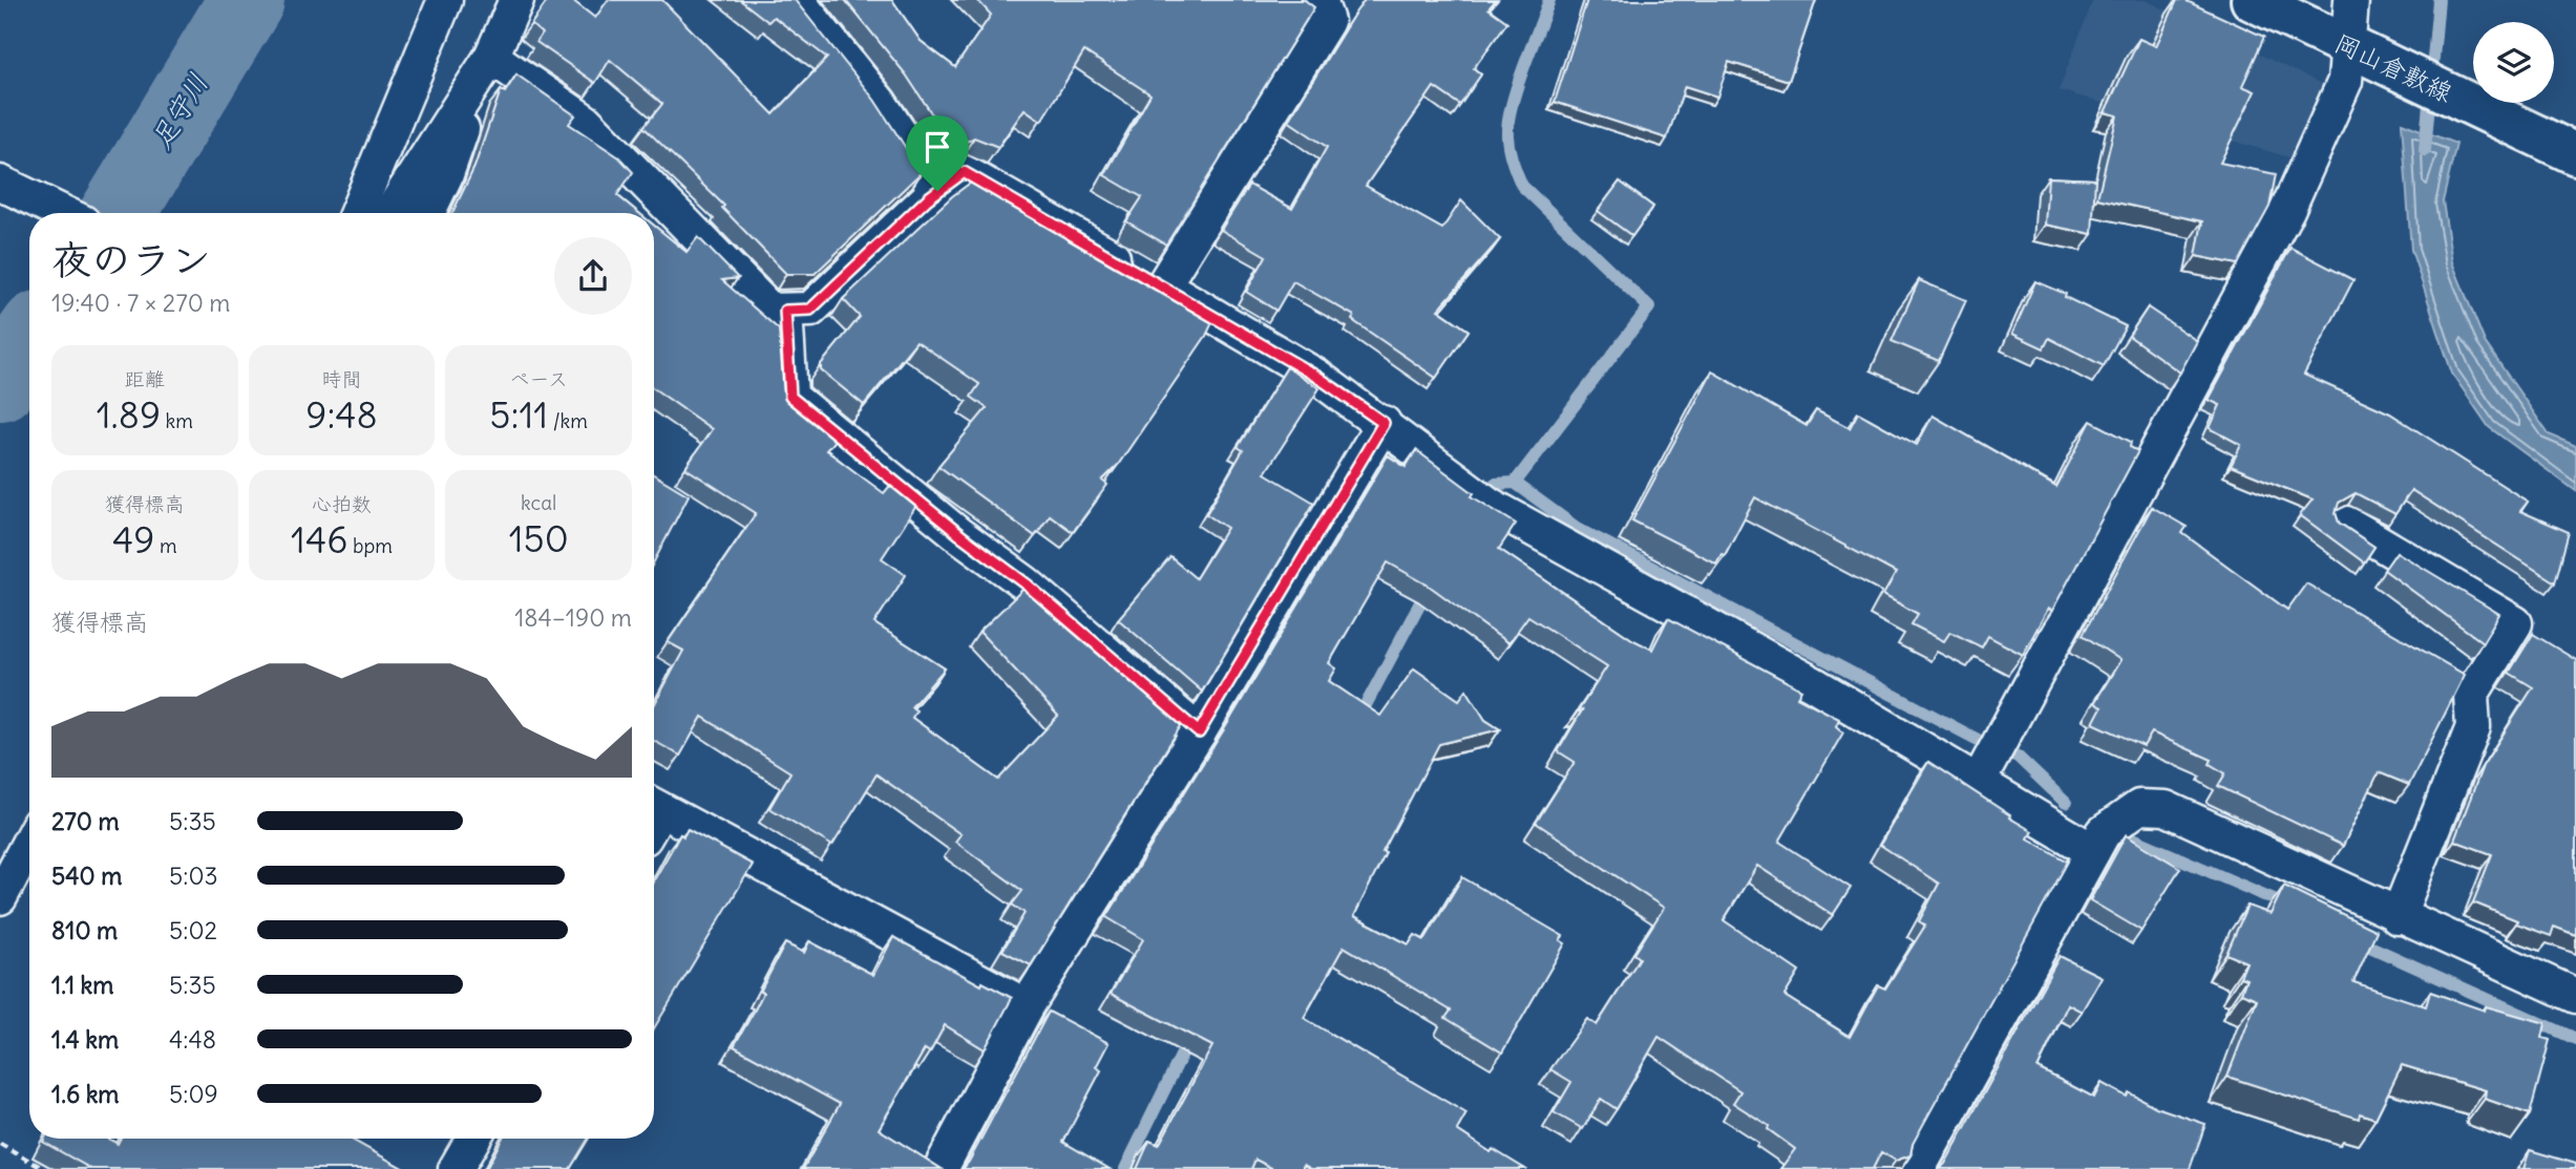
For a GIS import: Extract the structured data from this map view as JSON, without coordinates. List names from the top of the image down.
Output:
{
  "streets": {
    "main road": ["岡山倉敷線"]
  },
  "water": ["足守川"],
  "page": {
    "heading": ["夜のラン", "19:40 · 7 × 270 m"],
    "stats": [
      ["距離", "1.89 km"],
      ["時間", "9:48"],
      ["ペース", "5:11 /km"],
      ["獲得標高", "49 m"],
      ["心拍数", "146 bpm"],
      ["kcal", "150"]
    ],
    "chart": ["獲得標高", "184–190 m"],
    "list": [
      {
        "name": "270 m",
        "note": "5:35"
      },
      {
        "name": "540 m",
        "note": "5:03"
      },
      {
        "name": "810 m",
        "note": "5:02"
      },
      {
        "name": "1.1 km",
        "note": "5:35"
      },
      {
        "name": "1.4 km",
        "note": "4:48"
      },
      {
        "name": "1.6 km",
        "note": "5:09"
      }
    ]
  }
}
